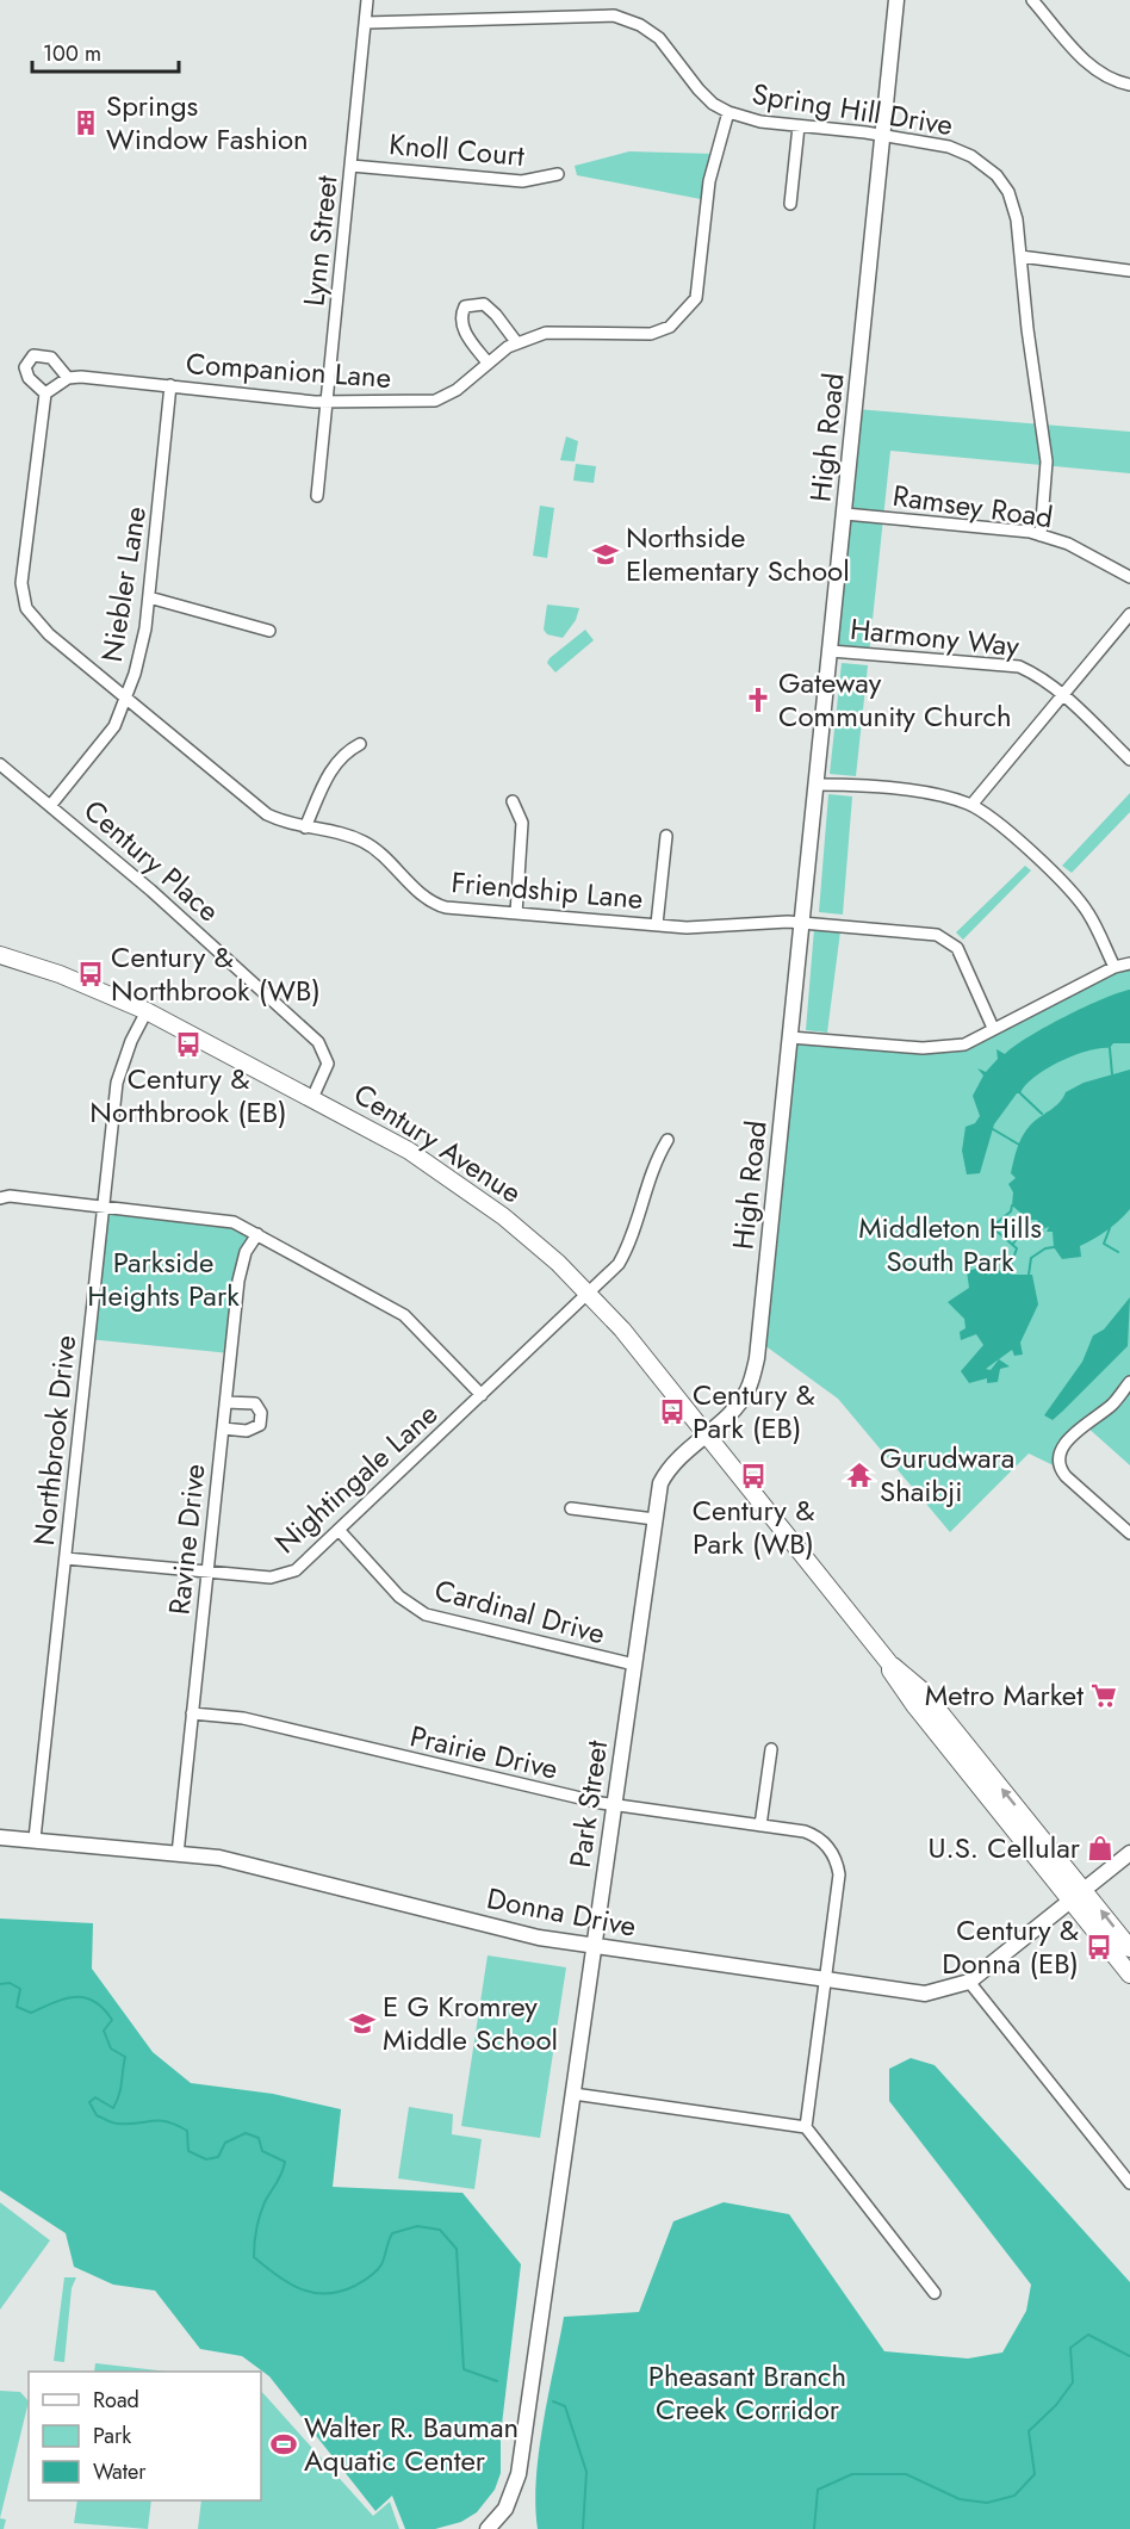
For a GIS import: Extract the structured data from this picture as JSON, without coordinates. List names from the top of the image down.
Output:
{
  "streets": {
    "main road": ["Century Avenue"],
    "street": [
      "Spring Hill Drive",
      "Knoll Court",
      "Lynn Street",
      "Companion Lane",
      "High Road",
      "Ramsey Road",
      "Niebler Lane",
      "Harmony Way",
      "Century Place",
      "Friendship Lane",
      "Northbrook Drive",
      "Nightingale Lane",
      "Ravine Drive",
      "Cardinal Drive",
      "Prairie Drive",
      "Park Street",
      "Donna Drive"
    ]
  },
  "crossings": [
    ["Spring Hill Drive", "Lynn Street"],
    ["Spring Hill Drive", "Companion Lane"],
    ["Spring Hill Drive", "High Road"],
    ["Spring Hill Drive", "Ramsey Road"],
    ["Knoll Court", "Lynn Street"],
    ["Lynn Street", "Companion Lane"],
    ["Companion Lane", "Niebler Lane"],
    ["High Road", "Ramsey Road"],
    ["High Road", "Harmony Way"],
    ["High Road", "Friendship Lane"],
    ["High Road", "Century Avenue"],
    ["High Road", "Park Street"],
    ["Niebler Lane", "Century Place"],
    ["Niebler Lane", "Friendship Lane"],
    ["Century Place", "Century Avenue"],
    ["Century Avenue", "Northbrook Drive"],
    ["Century Avenue", "Nightingale Lane"],
    ["Century Avenue", "Park Street"],
    ["Century Avenue", "Donna Drive"],
    ["Northbrook Drive", "Nightingale Lane"],
    ["Northbrook Drive", "Donna Drive"],
    ["Nightingale Lane", "Ravine Drive"],
    ["Nightingale Lane", "Cardinal Drive"],
    ["Ravine Drive", "Prairie Drive"],
    ["Ravine Drive", "Donna Drive"],
    ["Cardinal Drive", "Park Street"],
    ["Prairie Drive", "Park Street"],
    ["Prairie Drive", "Donna Drive"],
    ["Park Street", "Donna Drive"]
  ],
  "parks": ["Middleton Hills South Park", "Parkside Heights Park", "Pheasant Branch Creek Corridor"],
  "places": {
    "building": ["Springs Window Fashion"],
    "school or university": ["Northside Elementary School", "E G Kromrey Middle School"],
    "church": ["Gateway Community Church"],
    "bus stop": [
      "Century & Northbrook (WB)",
      "Century & Northbrook (EB)",
      "Century & Park (EB)",
      "Century & Park (WB)",
      "Century & Donna (EB)"
    ],
    "temple": ["Gurudwara Shaibji"],
    "supermarket": ["Metro Market"],
    "shop": ["U.S. Cellular"],
    "sports": ["Walter R. Bauman Aquatic Center"]
  },
  "legend": ["Road", "Park", "Water"],
  "scale_bar": "100 m"
}
